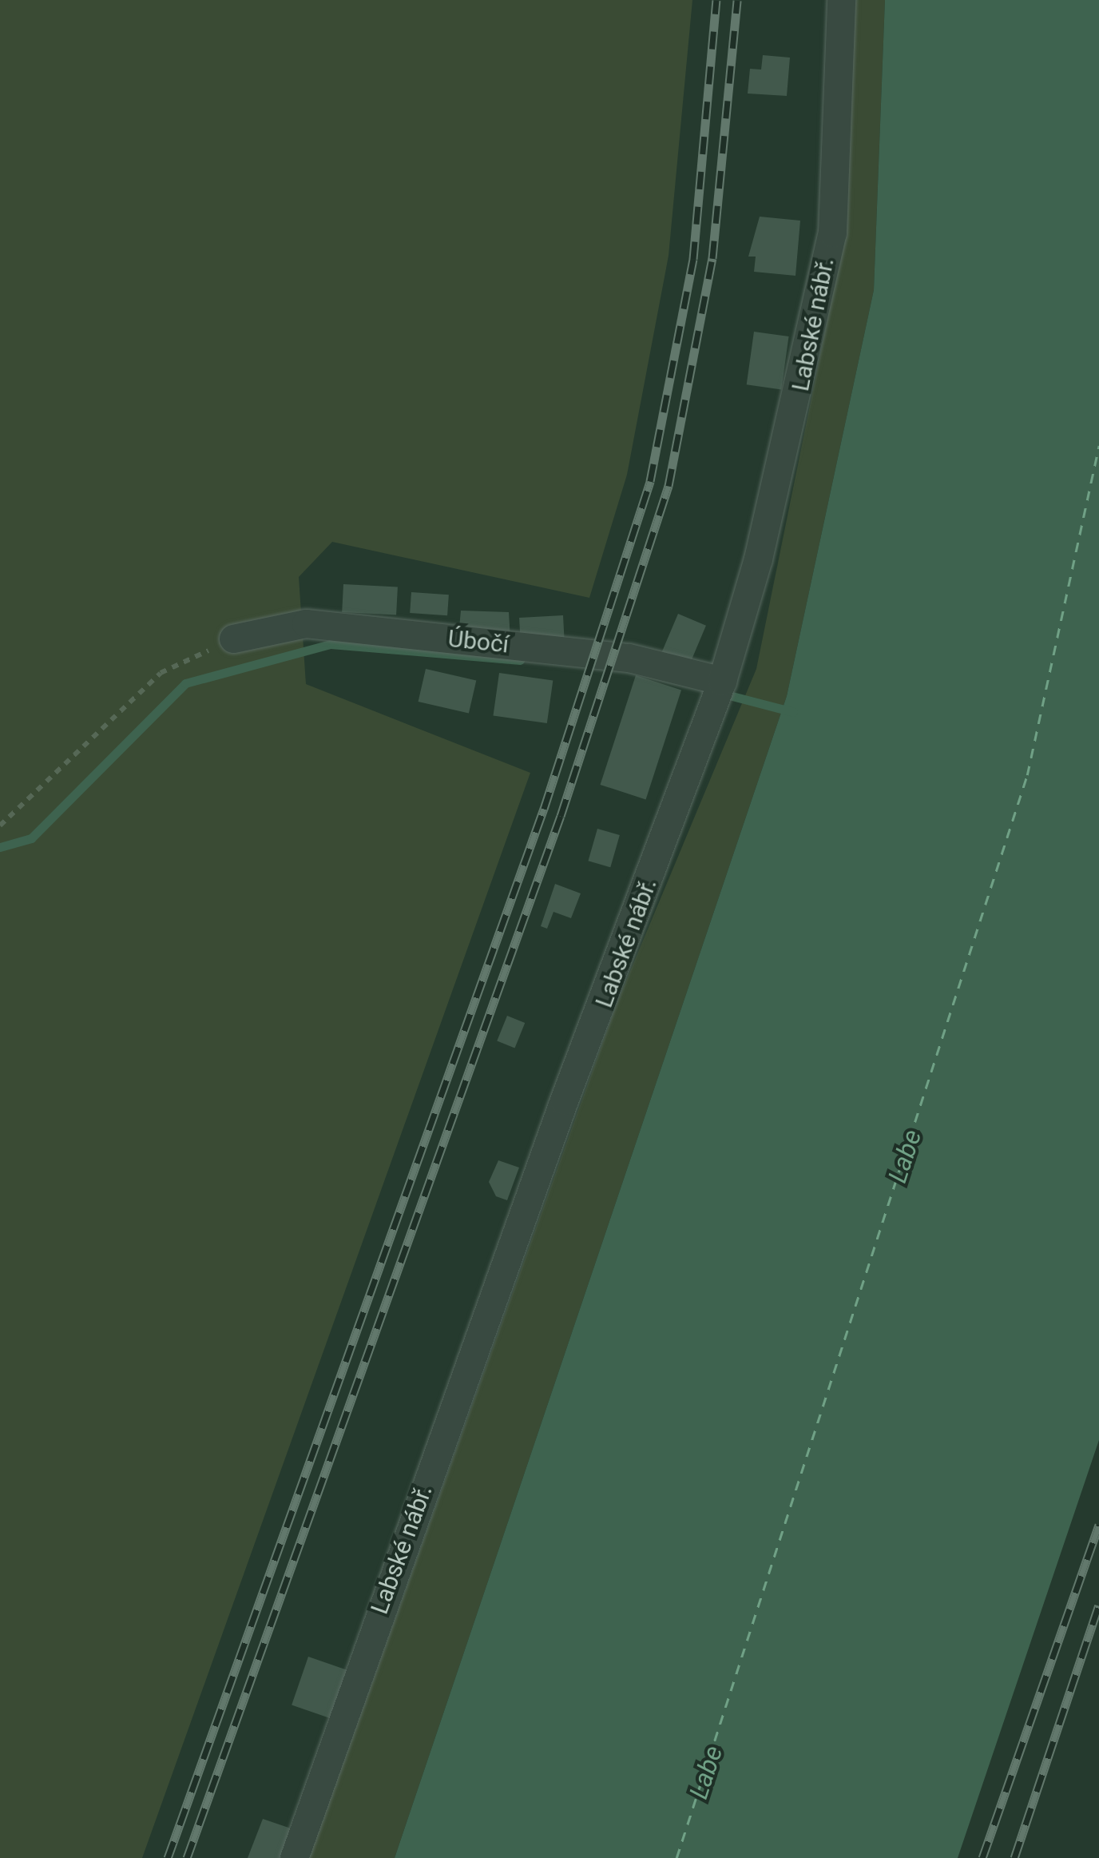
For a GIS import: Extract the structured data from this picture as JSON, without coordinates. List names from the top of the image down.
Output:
{
  "streets": {
    "street": ["Labské nábř.", "Úbočí"]
  },
  "crossings": [
    ["Labské nábř.", "Úbočí"]
  ],
  "water": ["Labe"]
}
